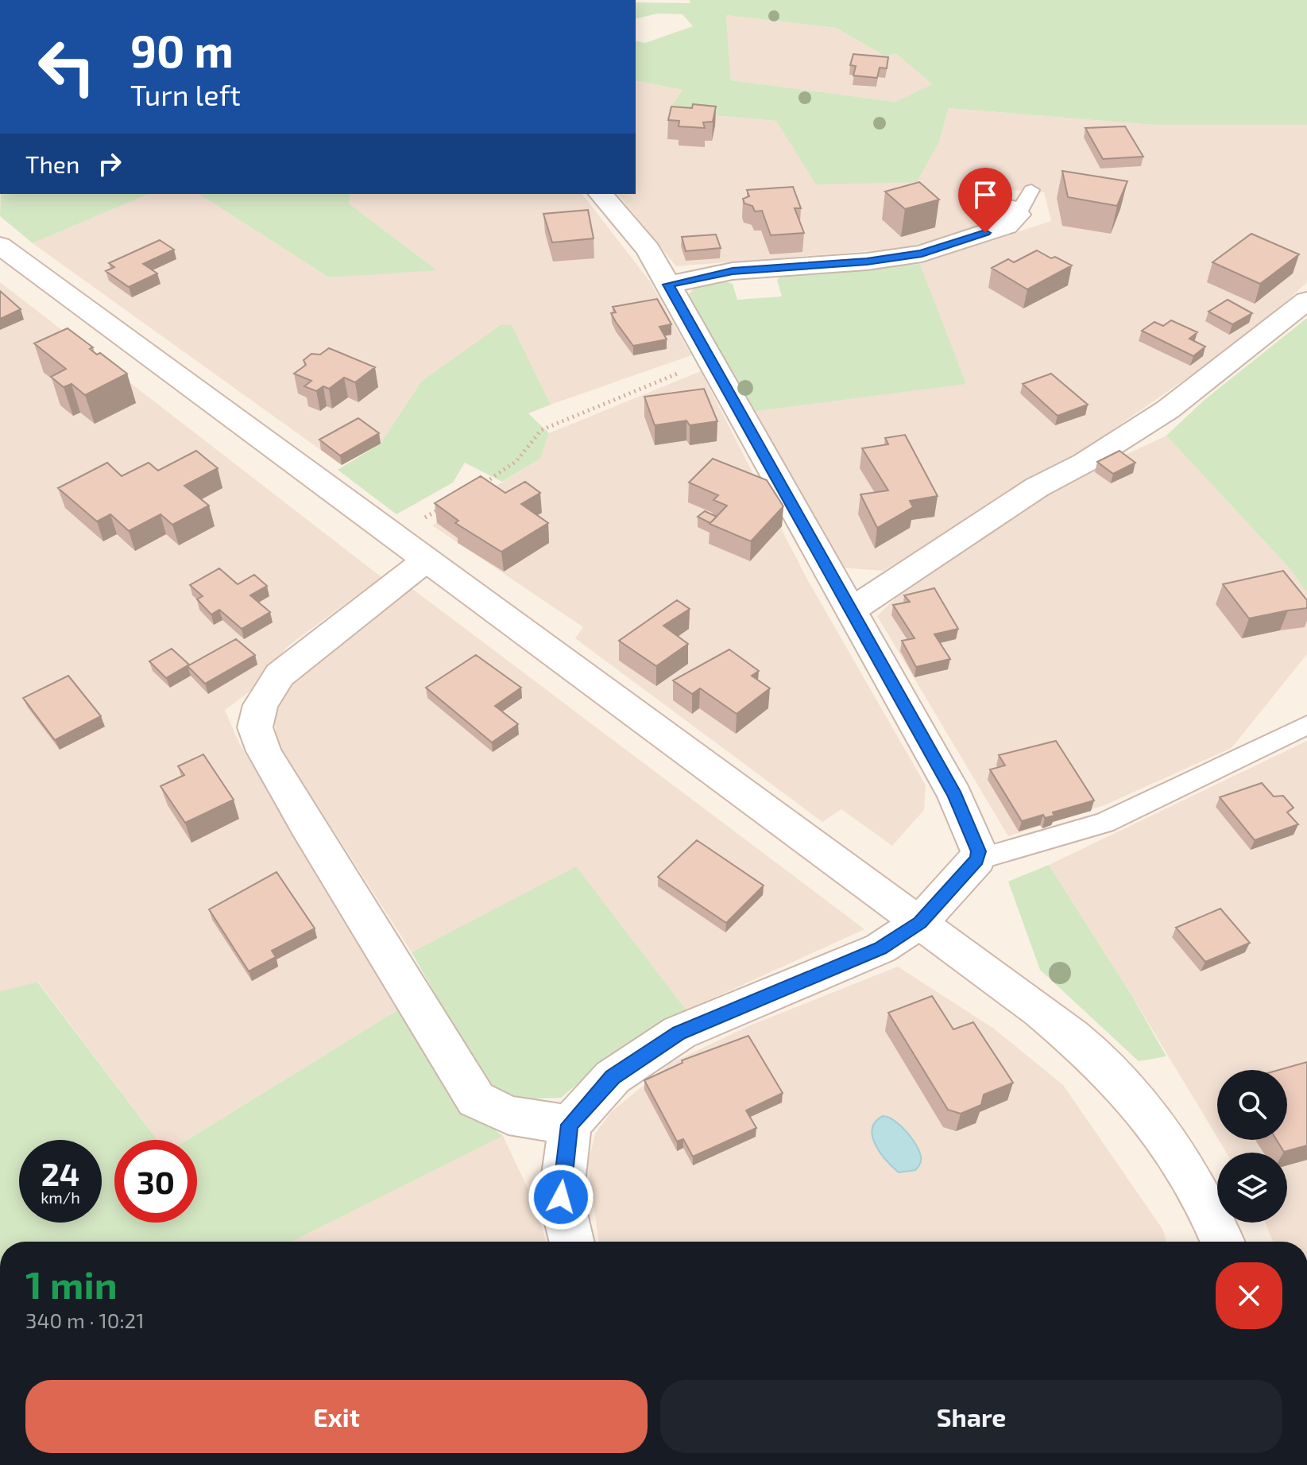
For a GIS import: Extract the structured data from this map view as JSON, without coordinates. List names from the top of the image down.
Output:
{
  "page": {
    "turn": ["90 m", "Turn left"],
    "then": "Then",
    "speed": "24 km/h",
    "limit": "30",
    "heading": ["1 min", "340 m · 10:21"],
    "buttons": ["Exit", "Share"]
  }
}
